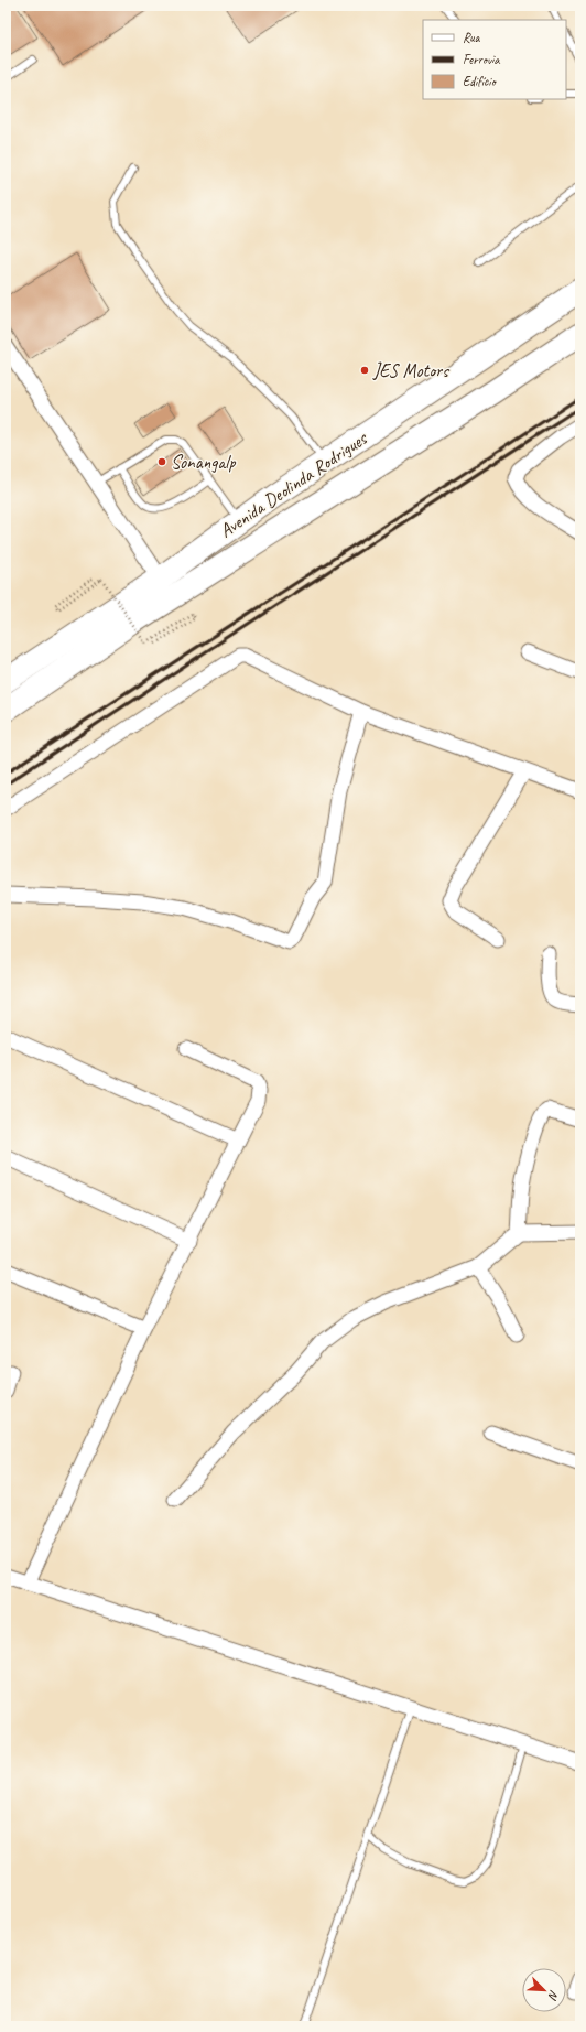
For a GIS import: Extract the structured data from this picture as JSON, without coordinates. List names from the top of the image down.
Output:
{
  "streets": {
    "highway": ["Avenida Deolinda Rodrigues"]
  },
  "places": ["JES Motors", "Sonangalp"],
  "legend": ["Rua", "Ferrovia", "Edifício"],
  "north": "bottom right"
}
